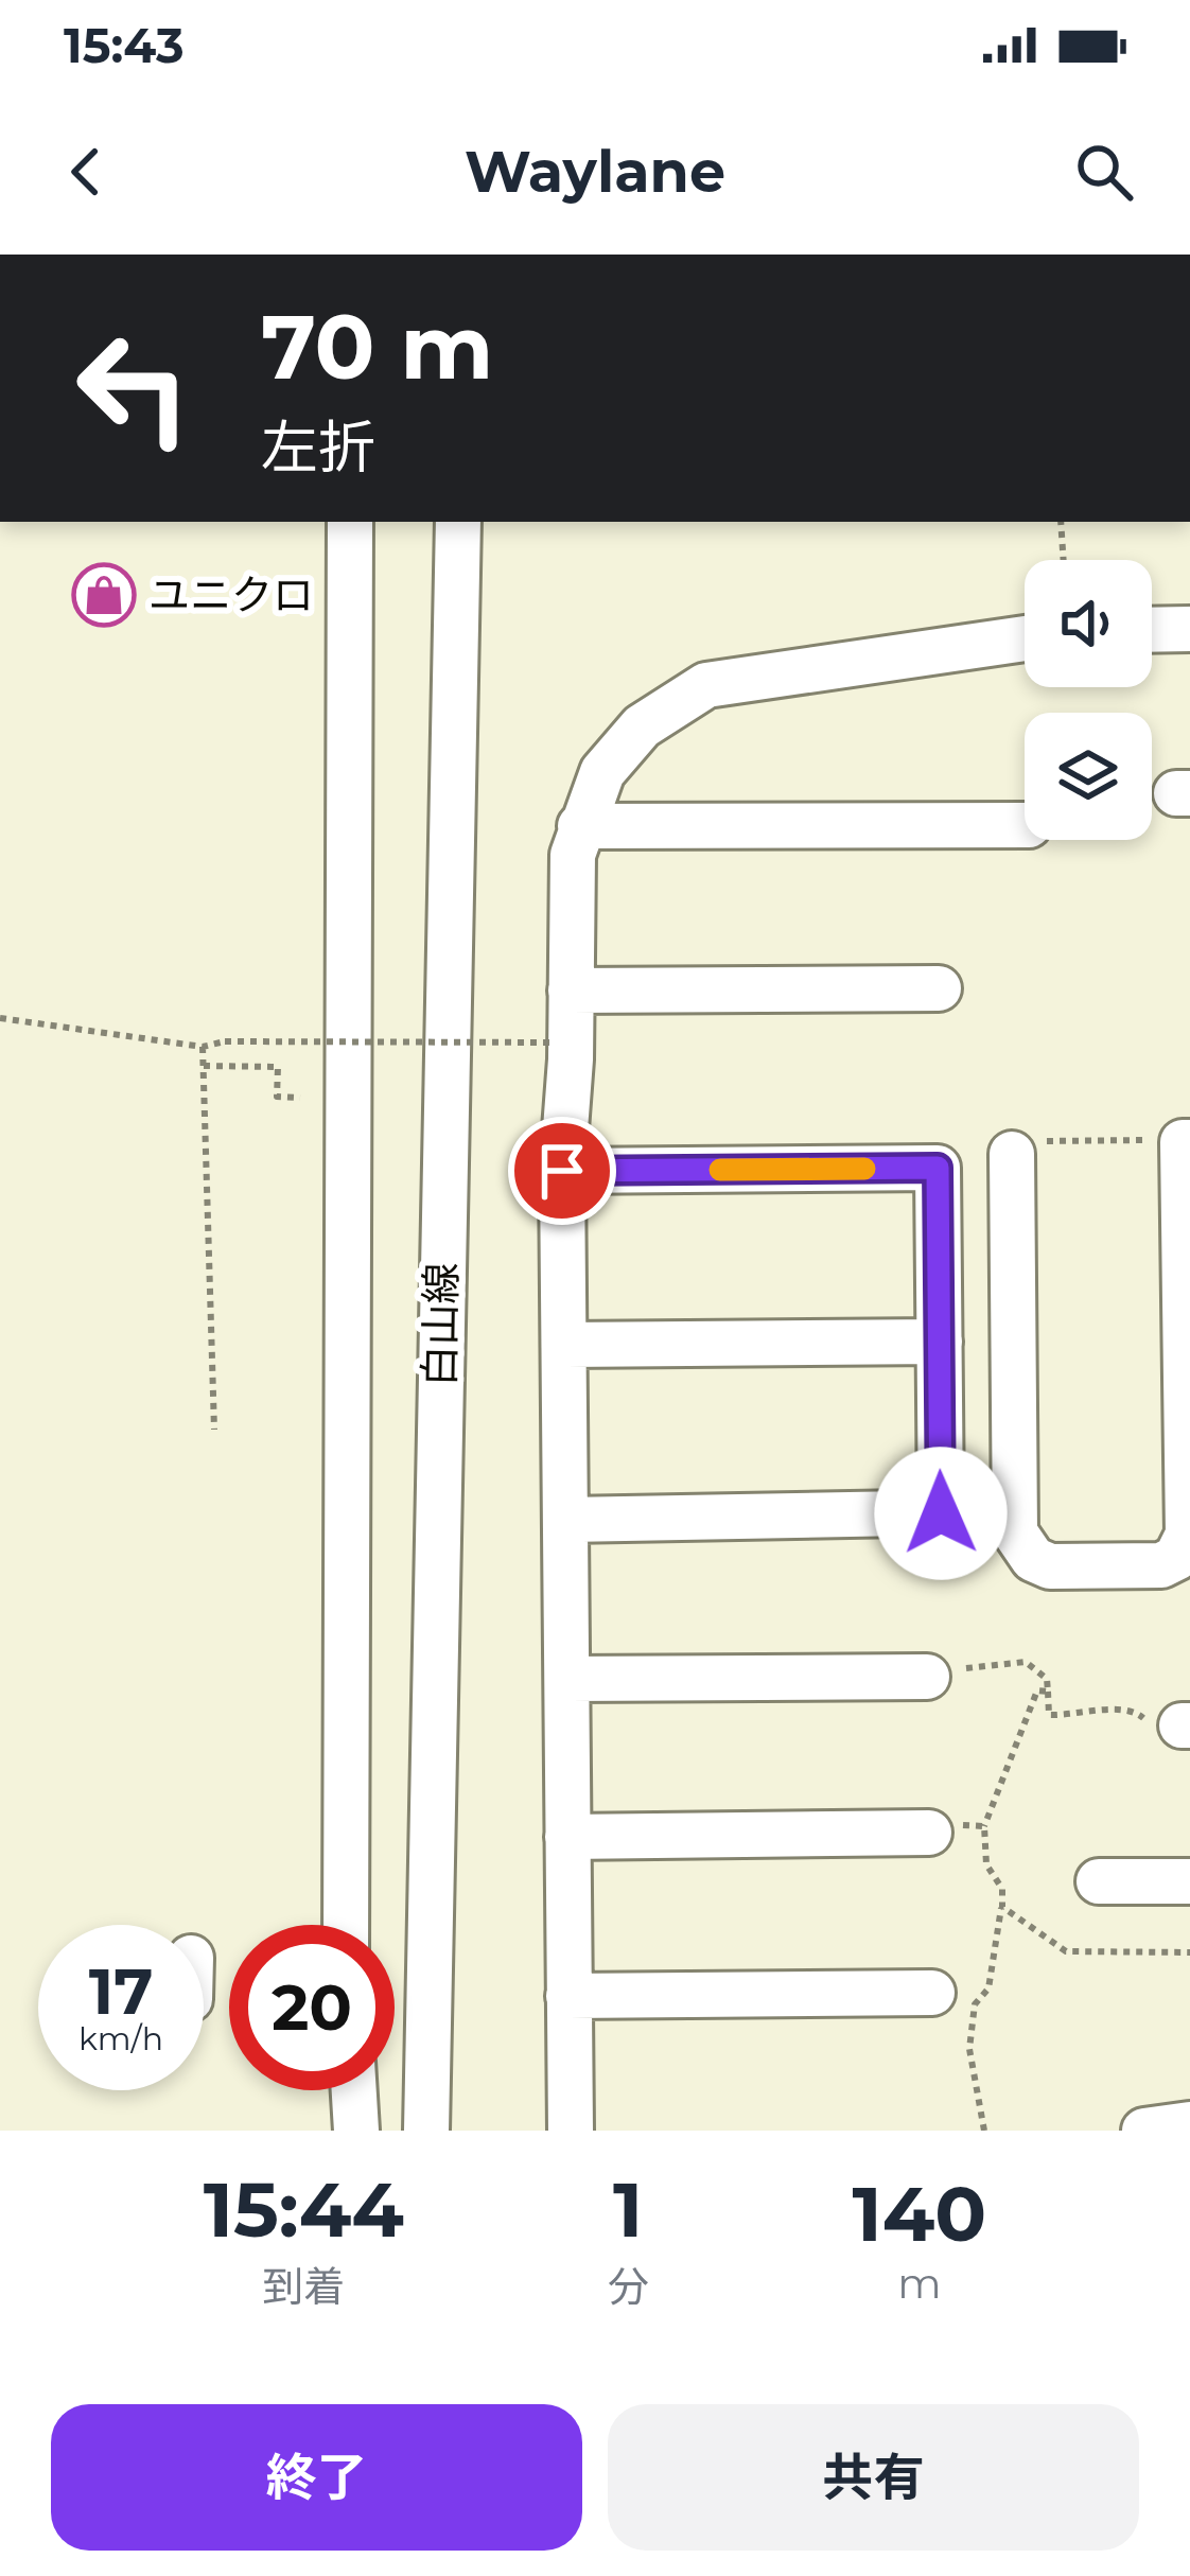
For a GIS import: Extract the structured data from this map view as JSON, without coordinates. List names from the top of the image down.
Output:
{
  "streets": {
    "street": ["白山線"]
  },
  "places": {
    "shop": ["ユニクロ"]
  },
  "page": {
    "status": "15:43",
    "header": "Waylane",
    "turn": ["70 m", "左折"],
    "speed": "17 km/h",
    "limit": "20",
    "eta": [
      "15:44",
      "到着",
      "1",
      "分",
      "140",
      "m"
    ],
    "buttons": ["終了", "共有"]
  }
}
